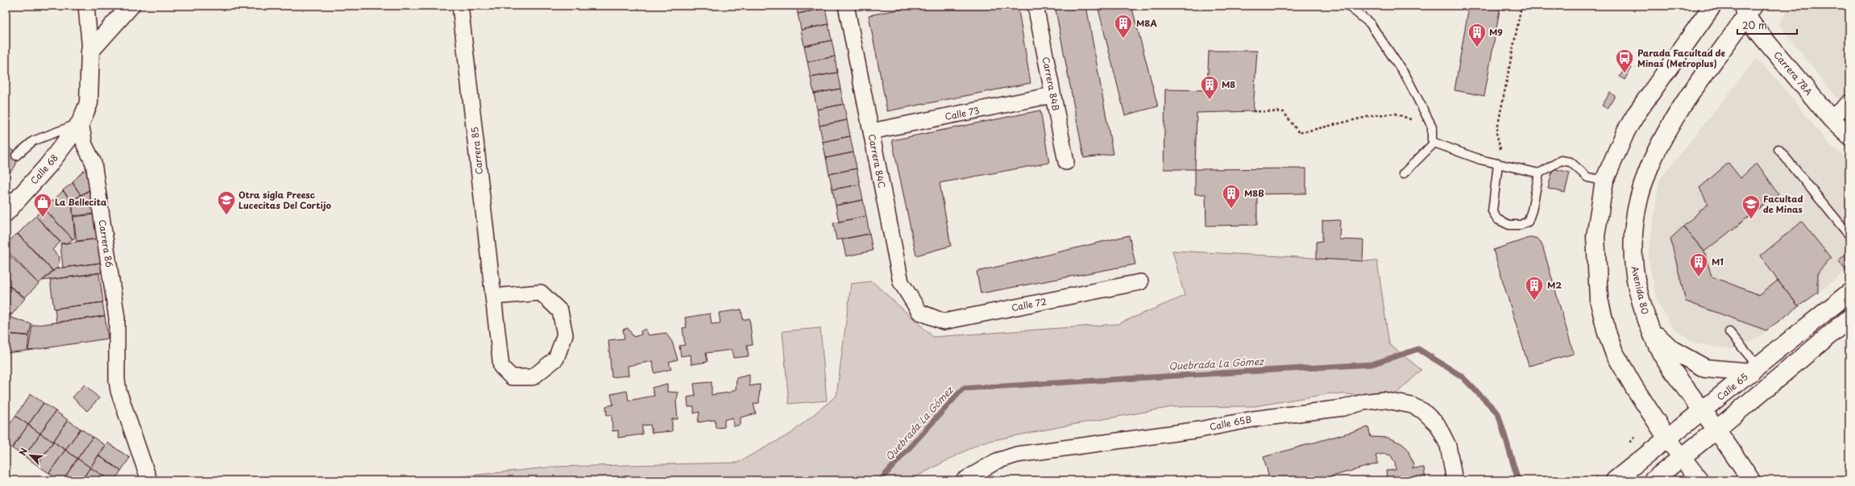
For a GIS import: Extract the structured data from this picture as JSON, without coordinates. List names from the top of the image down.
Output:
{
  "streets": {
    "main road": [
      "Carrera 78A",
      "Calle 68",
      "Avenida 80",
      "Calle 65"
    ],
    "street": [
      "Carrera 84B",
      "Calle 73",
      "Carrera 85",
      "Carrera 84C",
      "Carrera 86",
      "Calle 72",
      "Calle 65B"
    ]
  },
  "crossings": [
    ["Carrera 78A", "Avenida 80"],
    ["Carrera 84B", "Calle 73"],
    ["Calle 73", "Carrera 84C"],
    ["Carrera 84C", "Calle 72"],
    ["Calle 68", "Carrera 86"],
    ["Avenida 80", "Calle 65"]
  ],
  "water": ["Quebrada La Gómez"],
  "places": {
    "building": [
      "M8A",
      "M9",
      "M8",
      "M8B",
      "M1",
      "M2"
    ],
    "bus stop": ["Parada Facultad de Minas (Metroplus)"],
    "school or university": ["Otra sigla Preesc Lucecitas Del Cortijo", "Facultad de Minas"],
    "shop": ["La Bellecita"]
  },
  "scale_bar": "20 m",
  "north": "top left"
}
